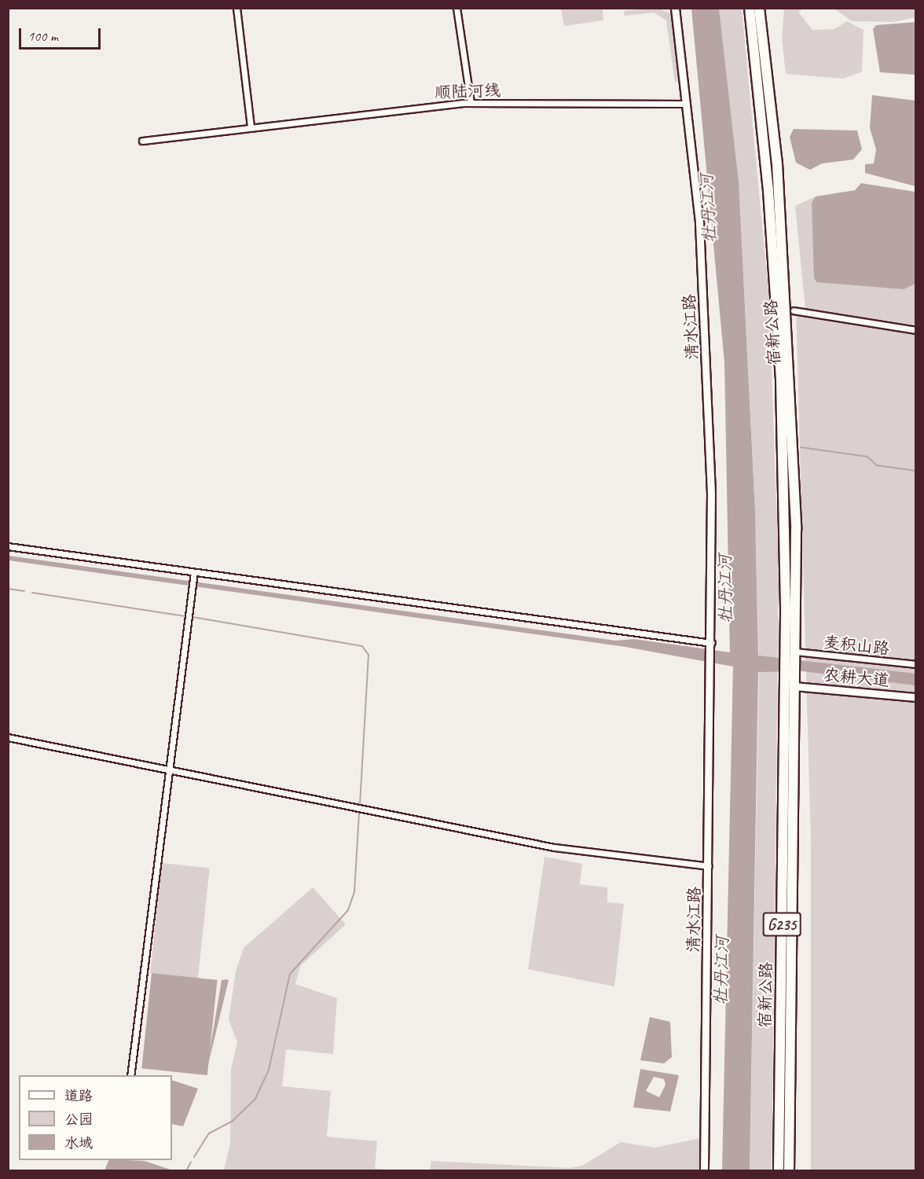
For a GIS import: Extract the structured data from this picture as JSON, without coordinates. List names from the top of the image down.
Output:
{
  "streets": {
    "highway": ["宿新公路", "G235"],
    "street": [
      "顺陆河线",
      "清水江路",
      "麦积山路",
      "农耕大道"
    ]
  },
  "crossings": [
    ["顺陆河线", "清水江路"],
    ["宿新公路", "麦积山路"],
    ["宿新公路", "农耕大道"]
  ],
  "water": ["牡丹江河"],
  "legend": ["道路", "公园", "水域"],
  "scale_bar": "100 m"
}
